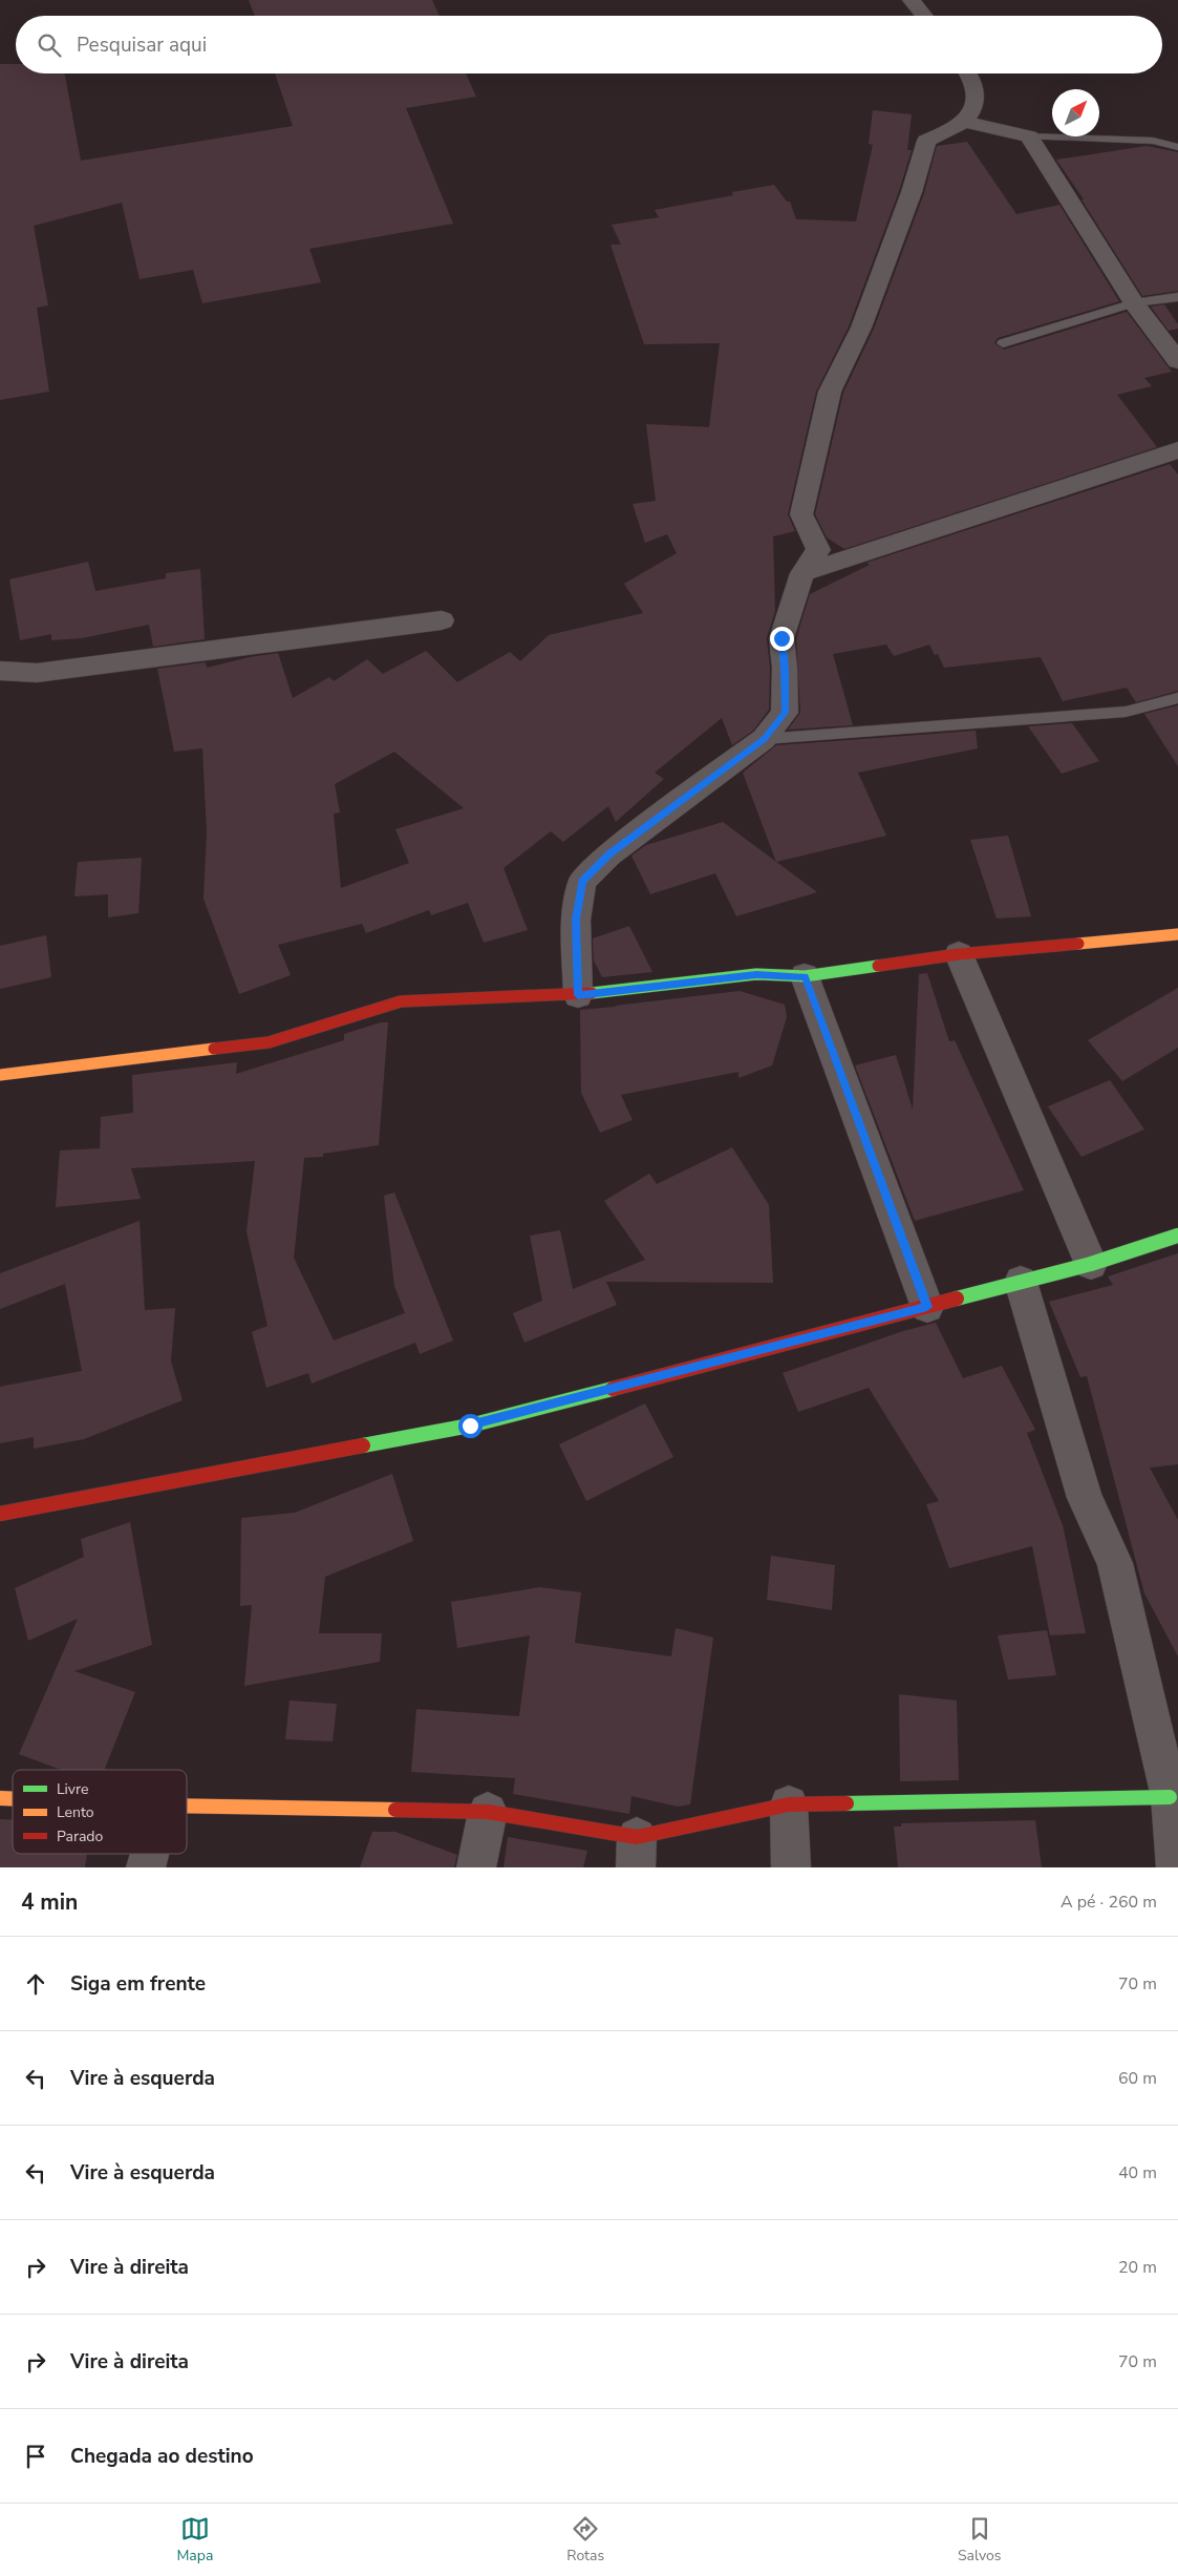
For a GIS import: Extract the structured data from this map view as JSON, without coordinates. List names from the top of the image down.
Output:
{
  "legend": ["Livre", "Lento", "Parado"],
  "north": "top right",
  "page": {
    "search": "Pesquisar aqui",
    "heading": ["4 min", "A pé · 260 m"],
    "list": [
      ["Siga em frente", "70 m"],
      ["Vire à esquerda", "60 m"],
      ["Vire à esquerda", "40 m"],
      ["Vire à direita", "20 m"],
      ["Vire à direita", "70 m"],
      "Chegada ao destino"
    ],
    "nav": ["Mapa", "Rotas", "Salvos"]
  }
}
